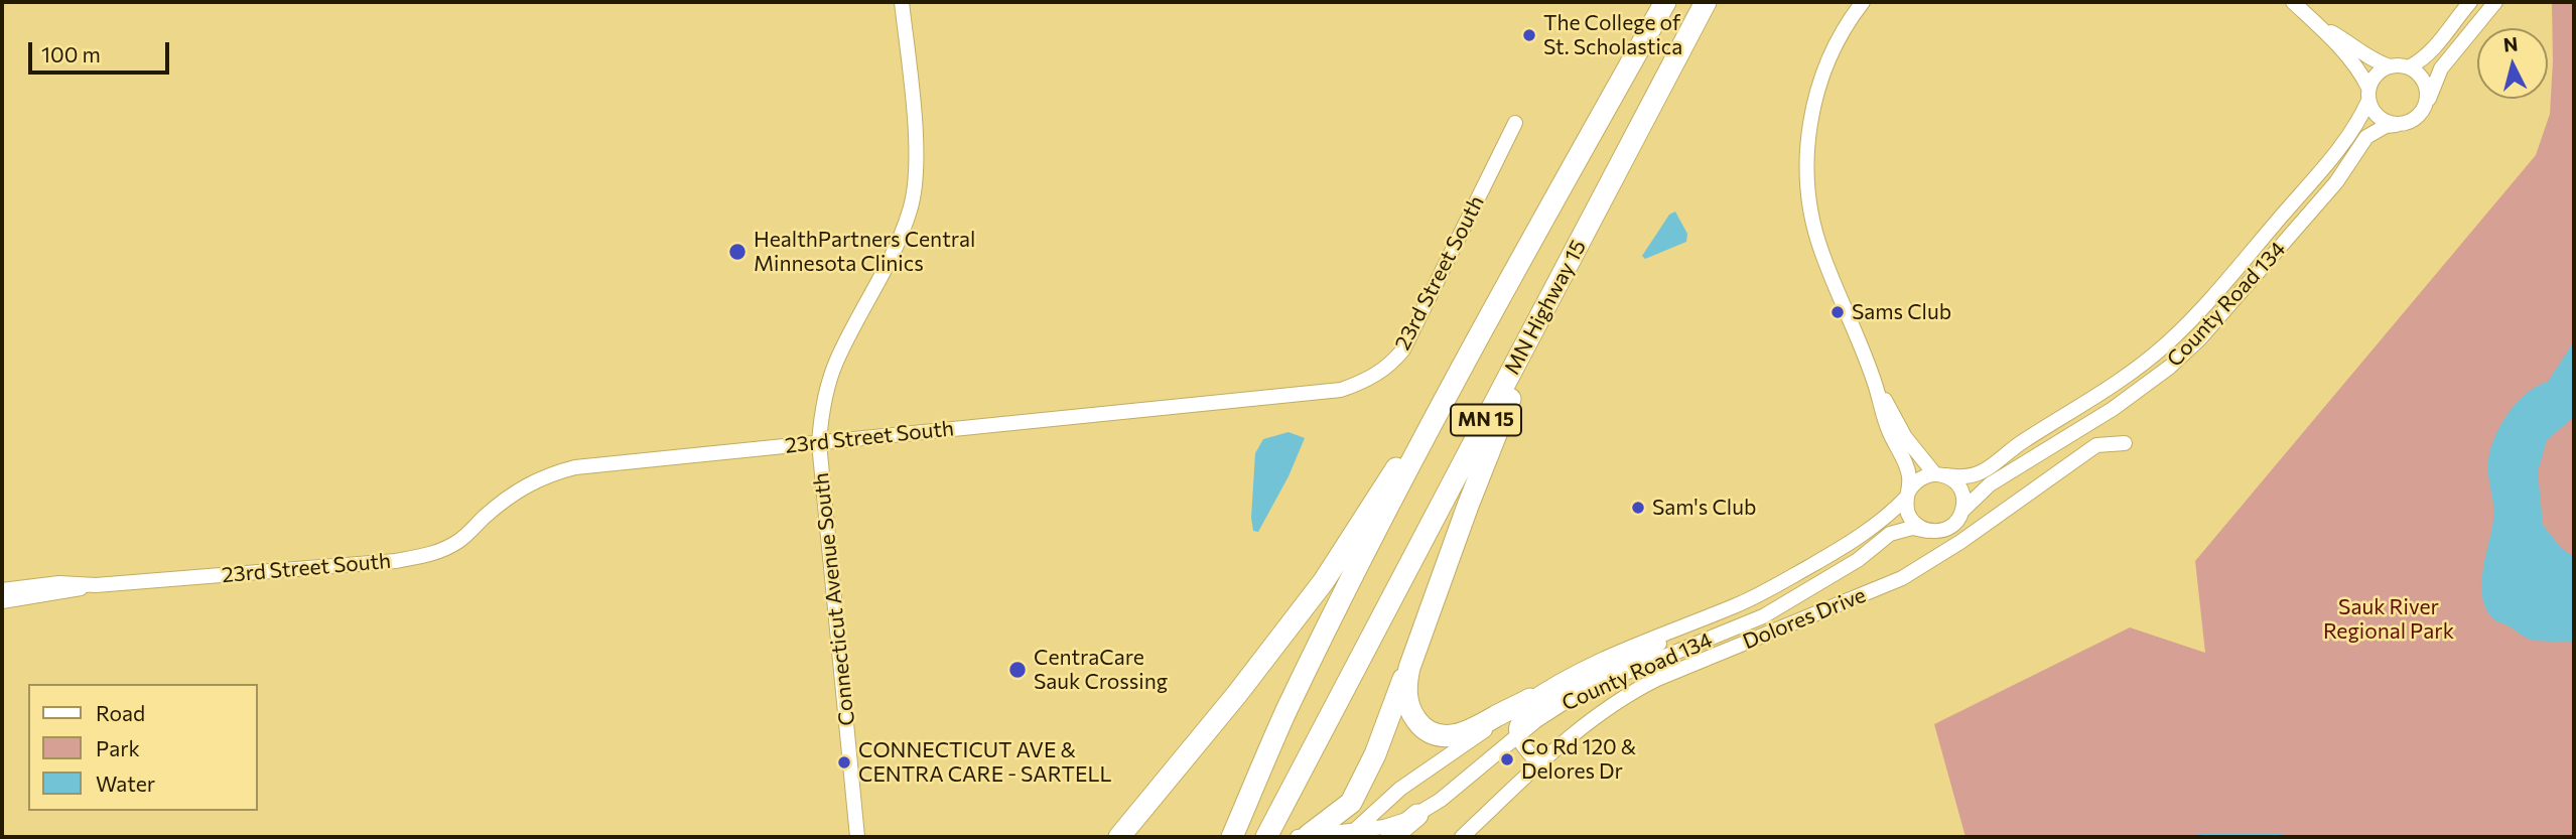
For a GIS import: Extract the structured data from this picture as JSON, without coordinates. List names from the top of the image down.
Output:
{
  "streets": {
    "highway": ["MN Highway 15", "MN 15"],
    "street": [
      "23rd Street South",
      "County Road 134",
      "Connecticut Avenue South",
      "Dolores Drive"
    ]
  },
  "crossings": [
    ["23rd Street South", "Connecticut Avenue South"]
  ],
  "parks": ["Sauk River Regional Park"],
  "places": [
    "The College of St. Scholastica",
    "HealthPartners Central Minnesota Clinics",
    "Sams Club",
    "Sam's Club",
    "CentraCare Sauk Crossing",
    "Co Rd 120 & Delores Dr",
    "CONNECTICUT AVE & CENTRA CARE - SARTELL"
  ],
  "legend": ["Road", "Park", "Water"],
  "scale_bar": "100 m",
  "north": "top"
}
